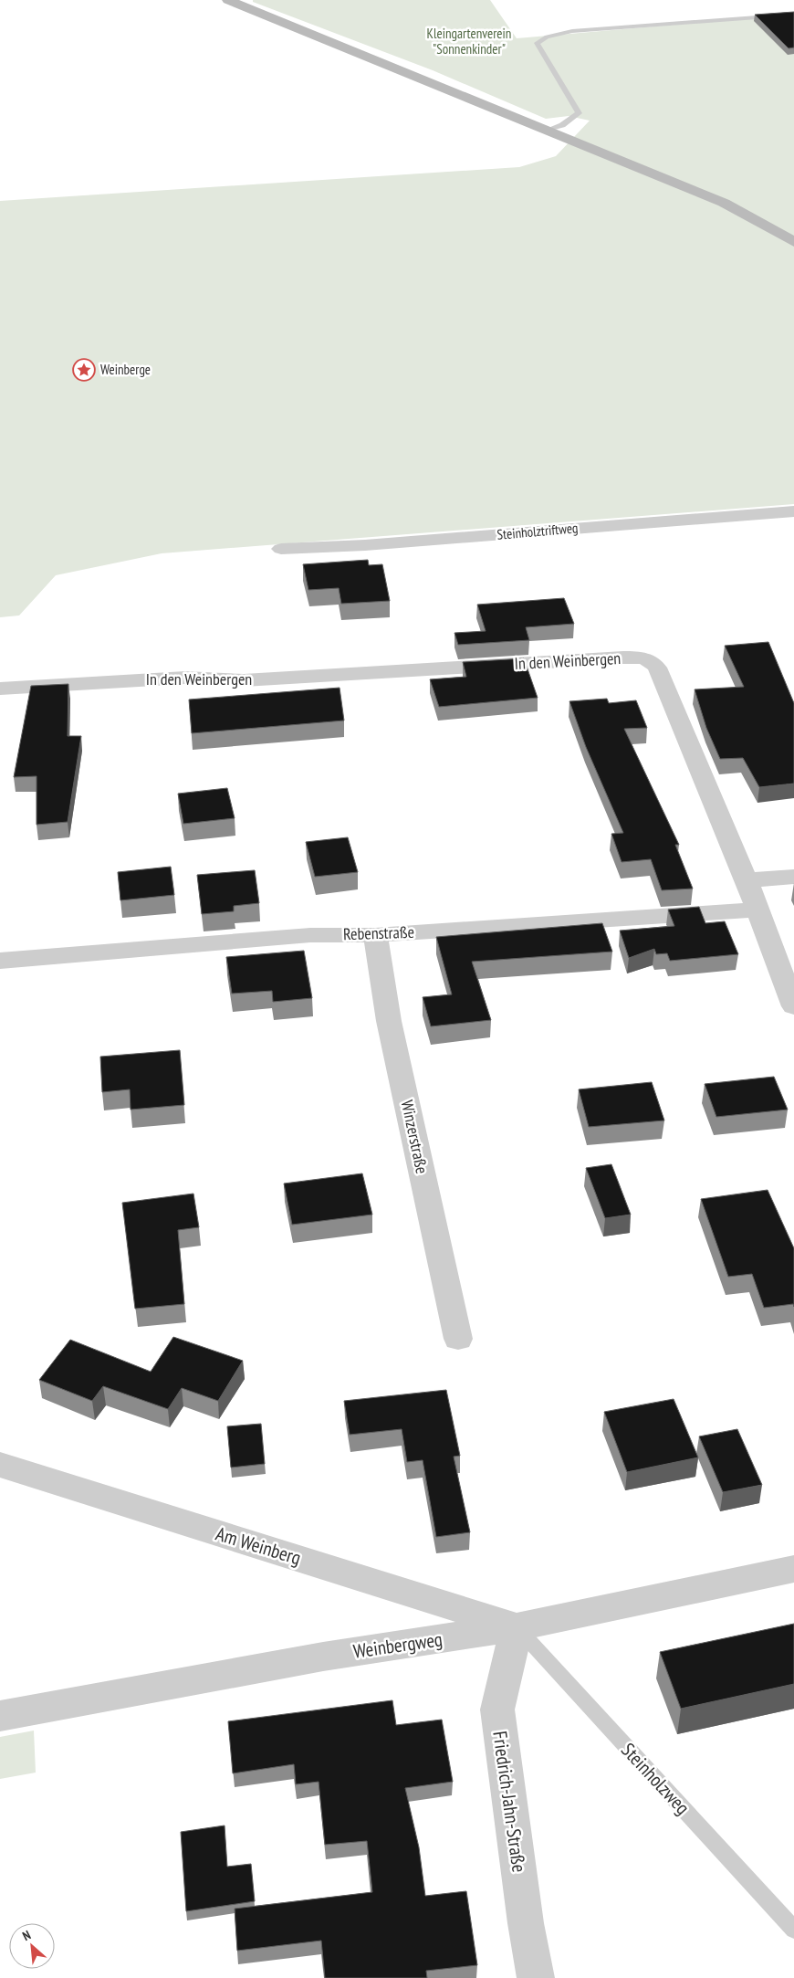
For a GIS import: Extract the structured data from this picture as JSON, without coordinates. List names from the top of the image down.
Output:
{
  "streets": {
    "street": [
      "Steinholztriftweg",
      "In den Weinbergen",
      "Rebenstraße",
      "Winzerstraße",
      "Am Weinberg",
      "Weinbergweg",
      "Friedrich-Jahn-Straße"
    ],
    "lane": ["Steinholzweg"]
  },
  "crossings": [
    ["In den Weinbergen", "Rebenstraße"],
    ["Rebenstraße", "Winzerstraße"],
    ["Am Weinberg", "Weinbergweg"],
    ["Am Weinberg", "Steinholzweg"],
    ["Am Weinberg", "Friedrich-Jahn-Straße"],
    ["Weinbergweg", "Steinholzweg"],
    ["Weinbergweg", "Friedrich-Jahn-Straße"],
    ["Steinholzweg", "Friedrich-Jahn-Straße"]
  ],
  "parks": ["Kleingartenverein \"Sonnenkinder\""],
  "places": {
    "place": ["Weinberge"]
  },
  "north": "top left"
}
